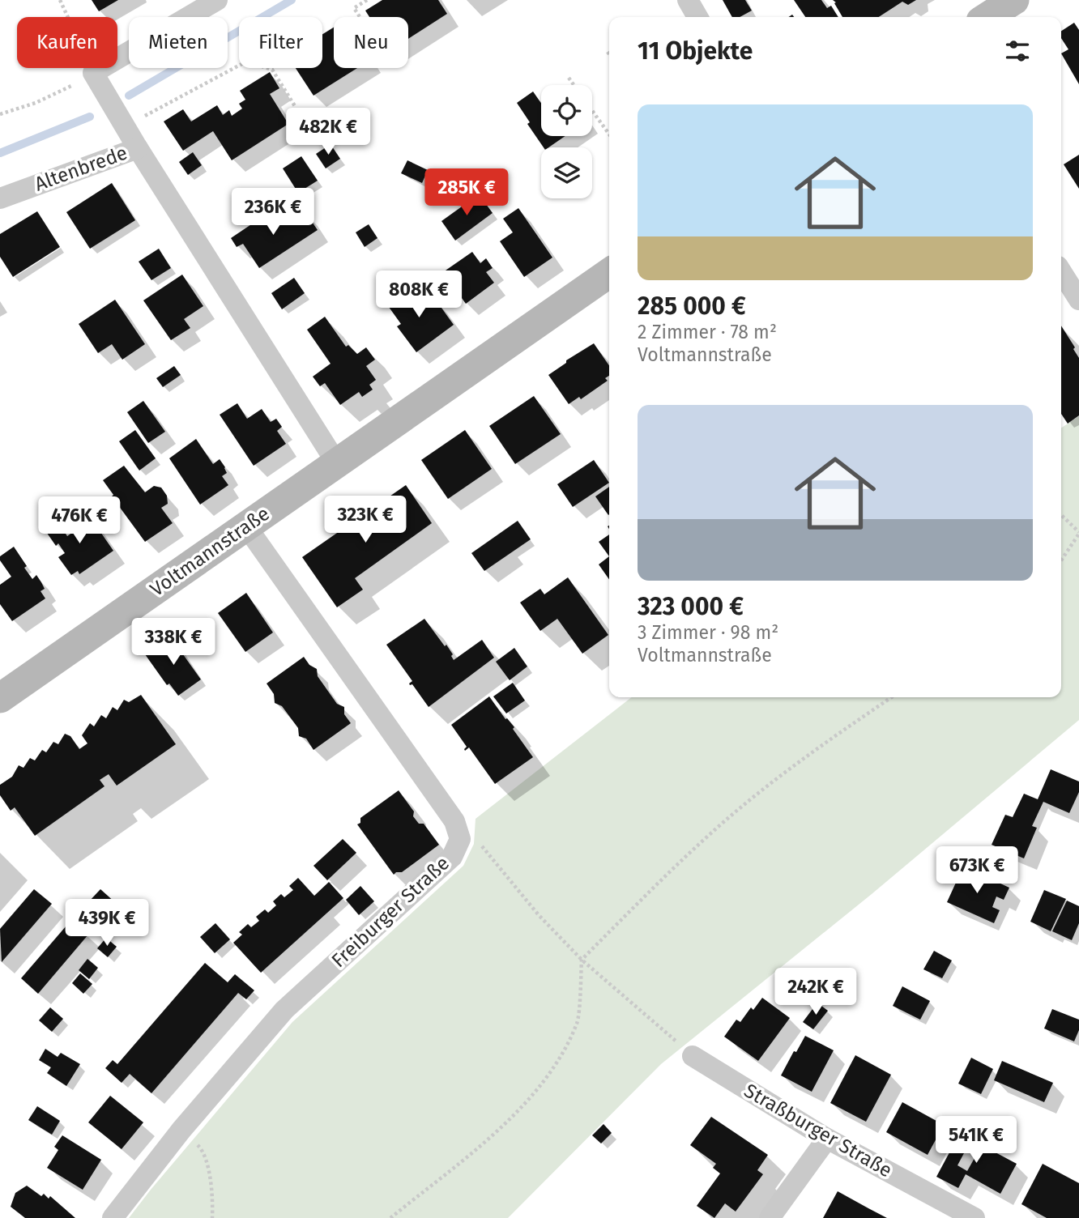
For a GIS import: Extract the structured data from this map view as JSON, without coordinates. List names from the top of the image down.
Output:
{
  "streets": {
    "street": [
      "Altenbrede",
      "Voltmannstraße",
      "Freiburger Straße",
      "Straßburger Straße"
    ]
  },
  "crossings": [
    ["Voltmannstraße", "Freiburger Straße"]
  ],
  "page": {
    "chip": [
      "Kaufen",
      "Mieten",
      "Filter",
      "Neu"
    ],
    "heading": "11 Objekte",
    "list": [
      {
        "name": "285 000 €",
        "note": "2 Zimmer · 78 m² · Voltmannstraße"
      },
      {
        "name": "323 000 €",
        "note": "3 Zimmer · 98 m² · Voltmannstraße"
      }
    ],
    "price": [
      "482K €",
      "285K €",
      "236K €",
      "808K €",
      "323K €",
      "476K €",
      "338K €",
      "673K €",
      "439K €",
      "242K €",
      "541K €"
    ]
  }
}
